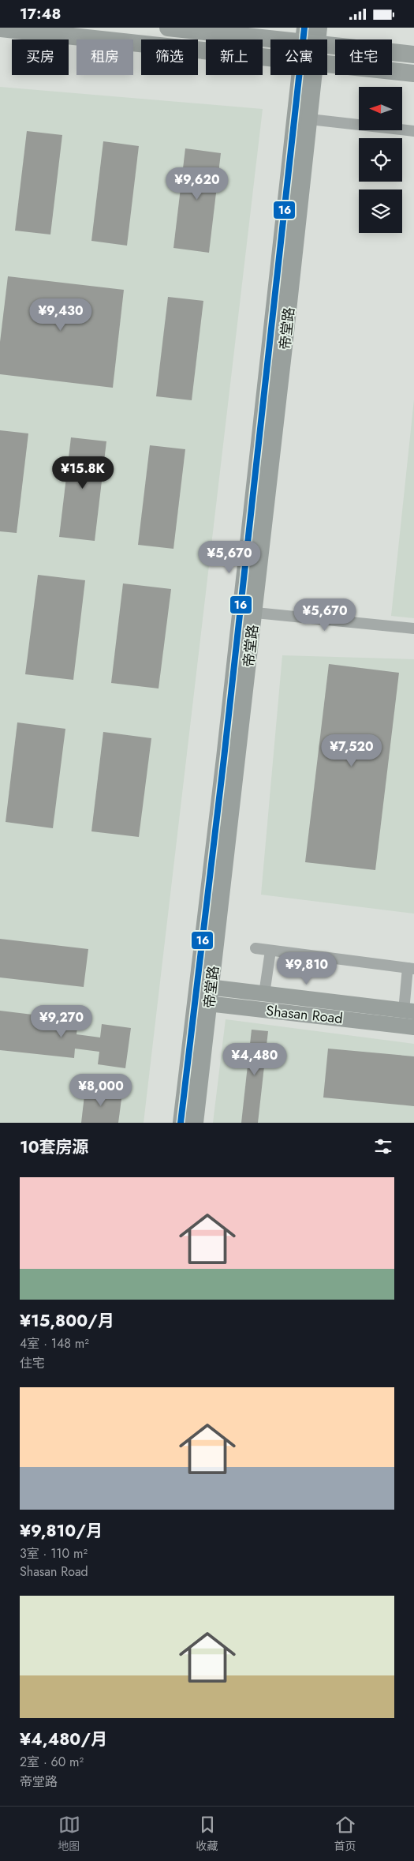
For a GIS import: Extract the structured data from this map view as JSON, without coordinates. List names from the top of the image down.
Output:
{
  "streets": {
    "street": ["帝堂路", "Shasan Road"]
  },
  "crossings": [
    ["帝堂路", "Shasan Road"]
  ],
  "lines": ["transit line 16"],
  "north": "left",
  "page": {
    "status": "17:48",
    "chip": [
      "买房",
      "租房",
      "筛选",
      "新上",
      "公寓",
      "住宅"
    ],
    "price": [
      "¥9,620",
      "¥9,430",
      "¥15.8K",
      "¥5,670",
      "¥5,670",
      "¥7,520",
      "¥9,810",
      "¥9,270",
      "¥4,480",
      "¥8,000"
    ],
    "heading": "10套房源",
    "list": [
      {
        "name": "¥15,800/月",
        "note": "4室 · 148 m² · 住宅"
      },
      {
        "name": "¥9,810/月",
        "note": "3室 · 110 m² · Shasan Road"
      },
      {
        "name": "¥4,480/月",
        "note": "2室 · 60 m² · 帝堂路"
      }
    ],
    "tabs": ["地图", "收藏", "首页"]
  }
}
